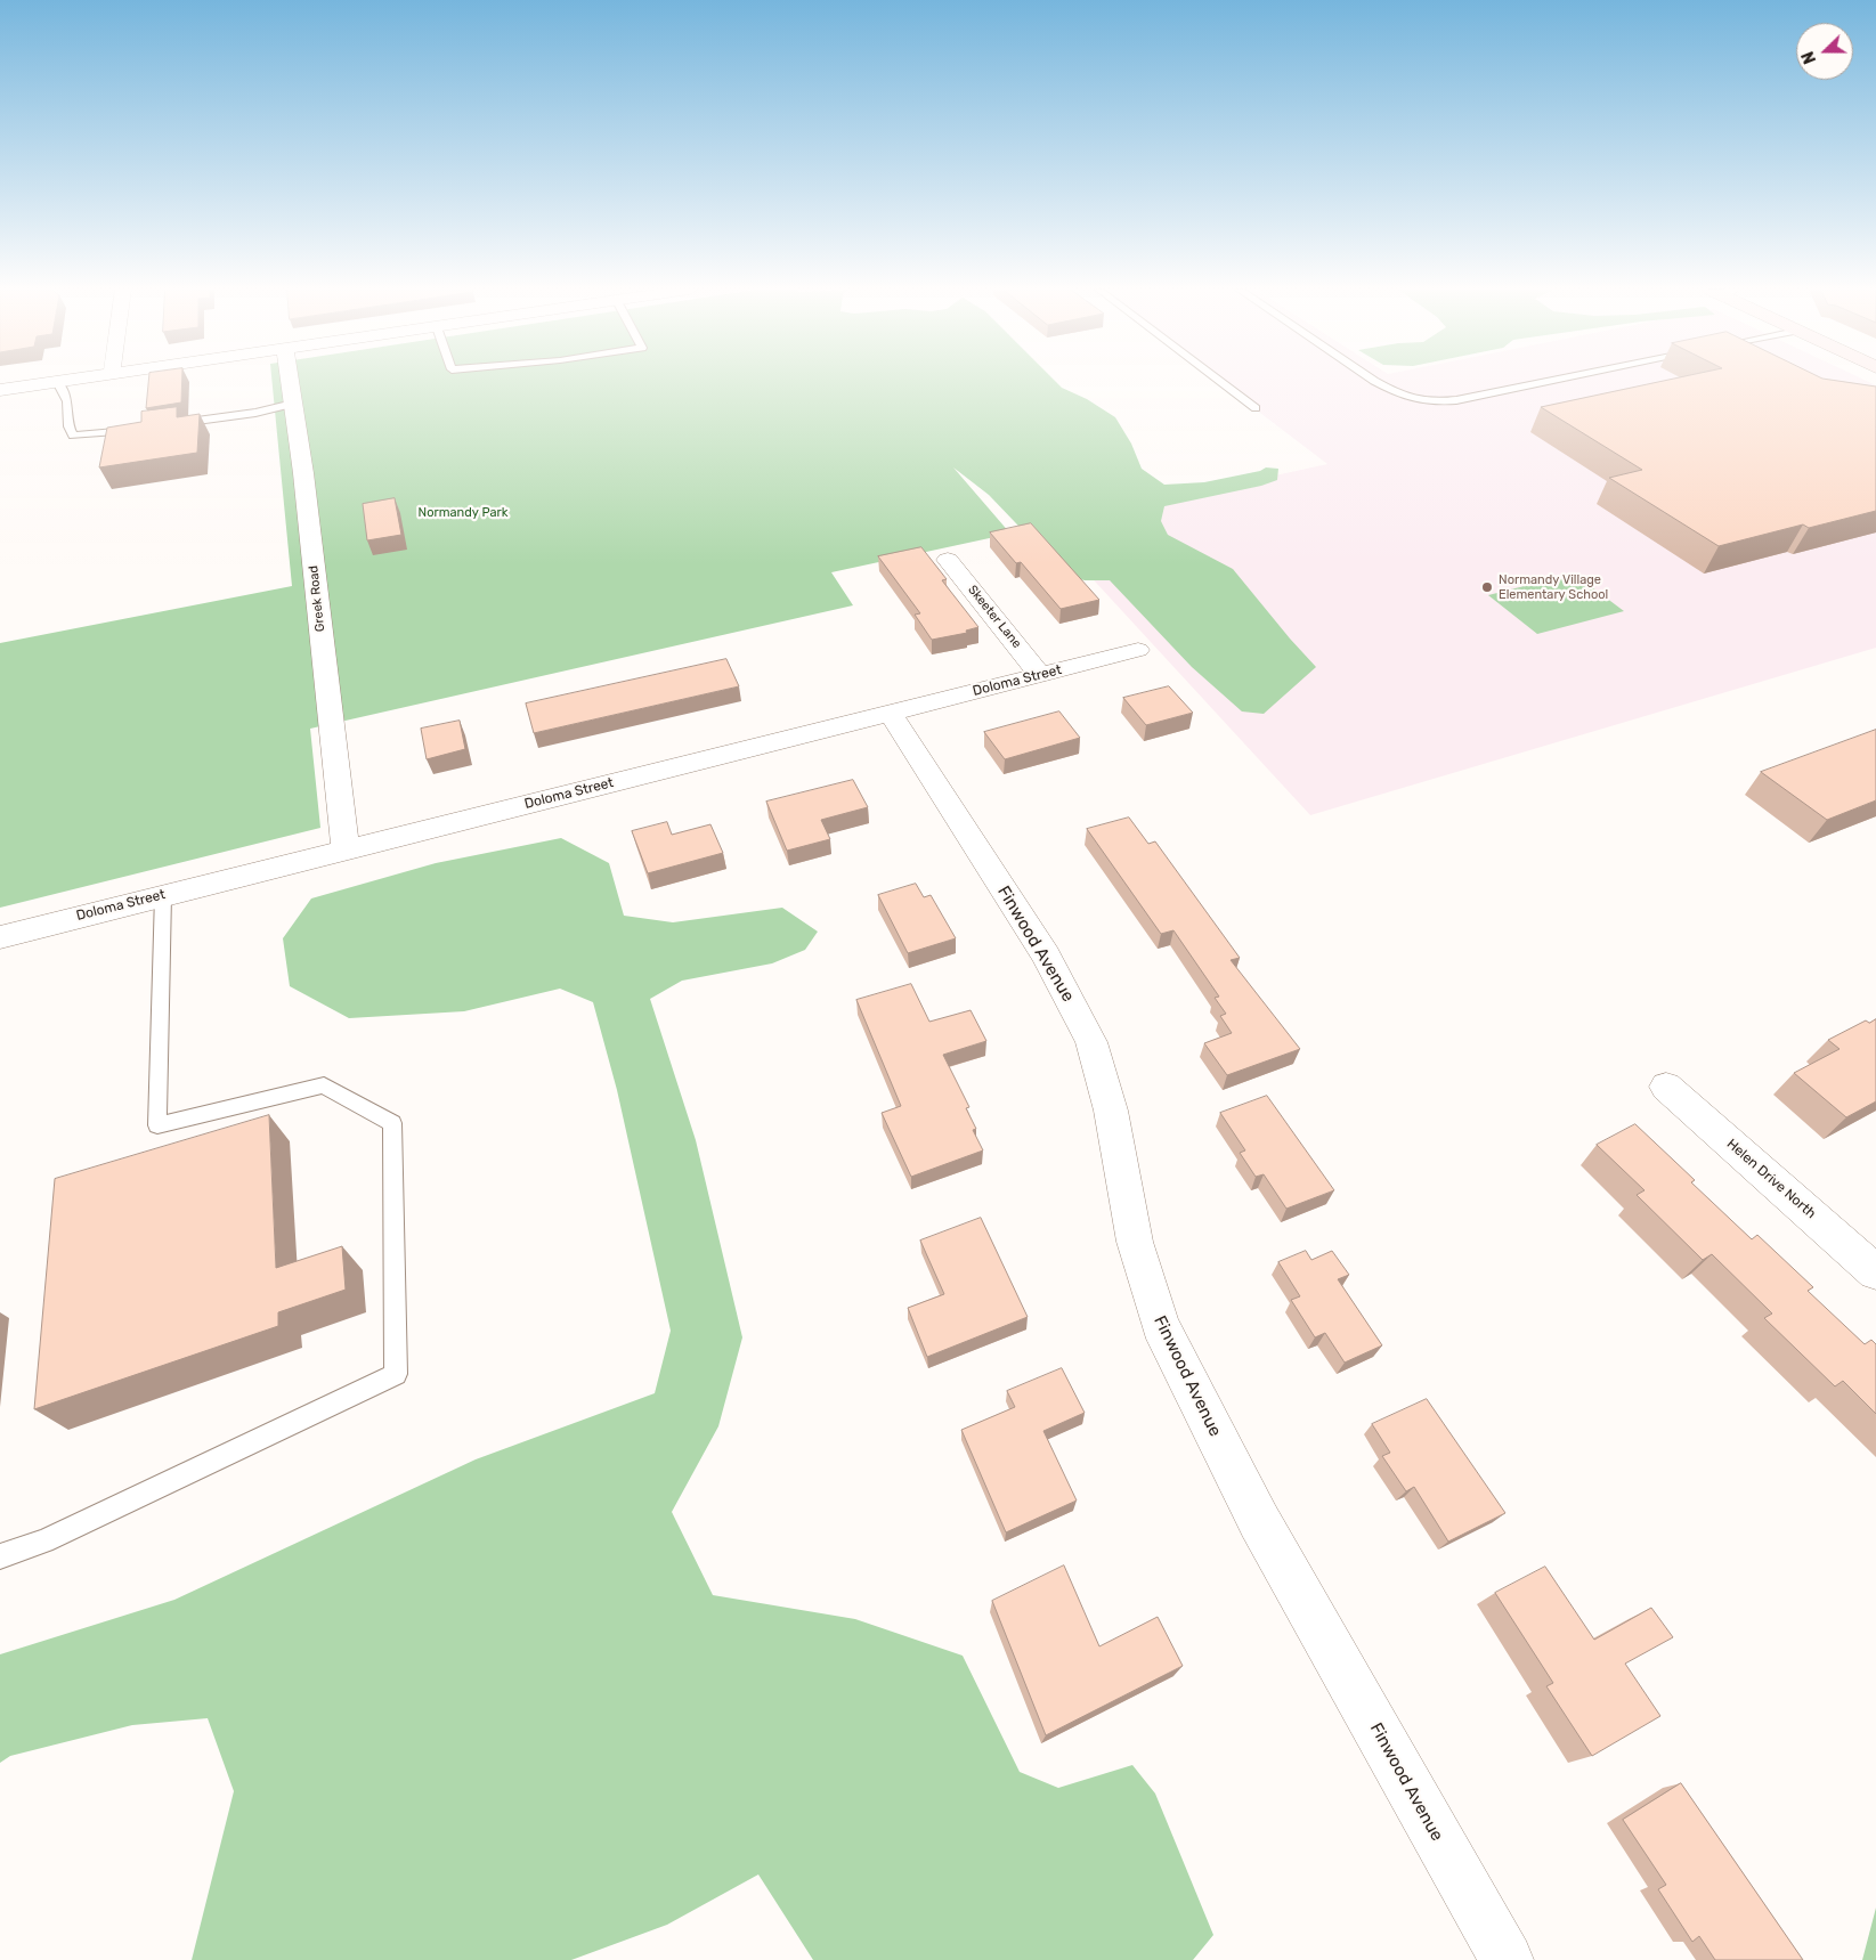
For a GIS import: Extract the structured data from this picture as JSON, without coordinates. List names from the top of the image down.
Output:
{
  "streets": {
    "street": [
      "Greek Road",
      "Skeeter Lane",
      "Doloma Street",
      "Finwood Avenue",
      "Helen Drive North"
    ]
  },
  "crossings": [
    ["Greek Road", "Doloma Street"],
    ["Skeeter Lane", "Doloma Street"],
    ["Doloma Street", "Finwood Avenue"]
  ],
  "parks": ["Normandy Park"],
  "places": ["Normandy Village Elementary School"],
  "north": "left"
}
